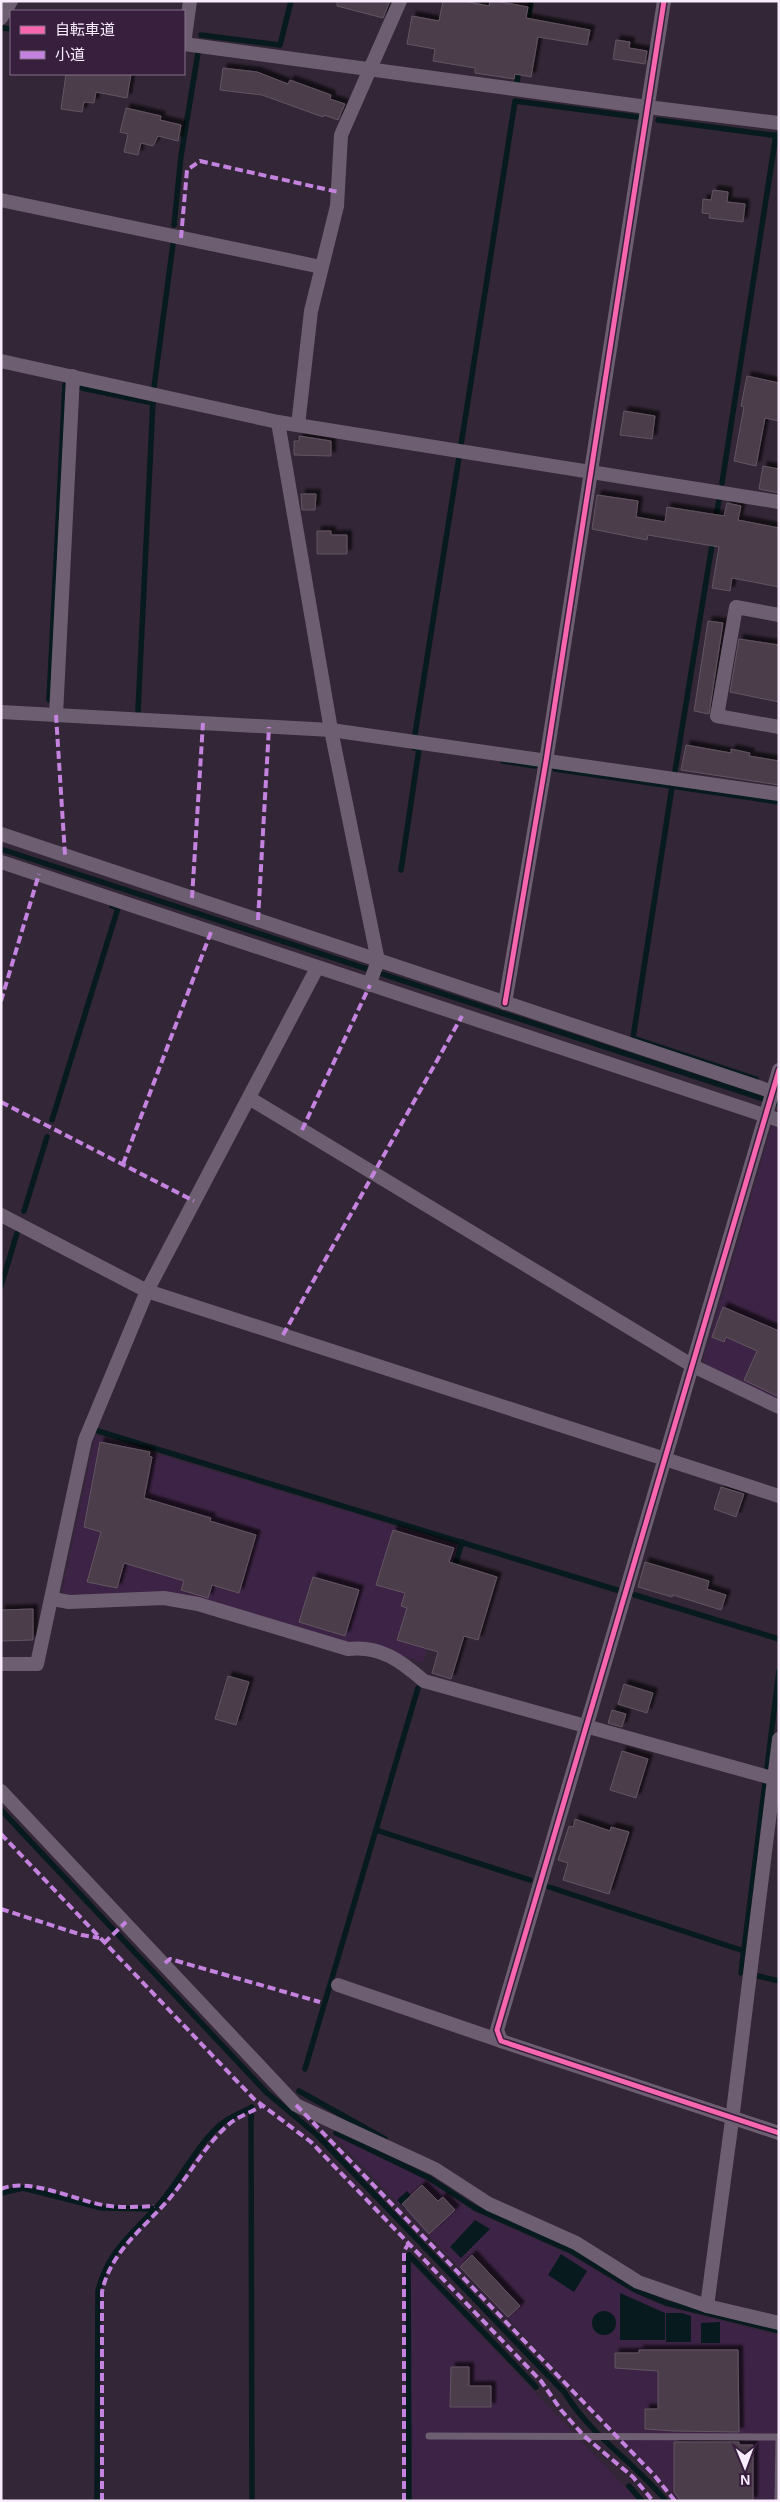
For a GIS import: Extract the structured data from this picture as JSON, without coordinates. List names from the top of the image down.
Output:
{
  "legend": ["自転車道", "小道"],
  "north": "bottom"
}
